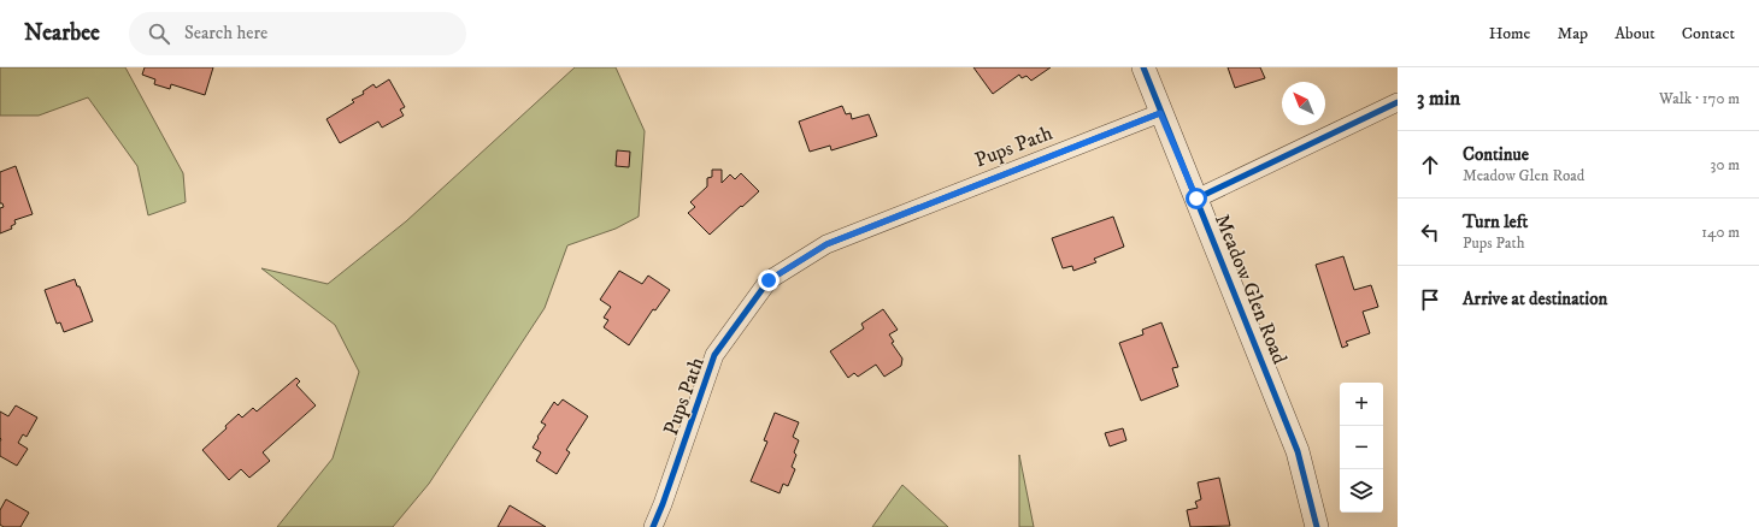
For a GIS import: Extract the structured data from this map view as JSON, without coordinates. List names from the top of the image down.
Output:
{
  "streets": {
    "street": ["Pups Path", "Meadow Glen Road"]
  },
  "crossings": [
    ["Pups Path", "Meadow Glen Road"]
  ],
  "north": "top left",
  "page": {
    "header": "Nearbee",
    "search": "Search here",
    "nav": [
      "Home",
      "Map",
      "About",
      "Contact"
    ],
    "heading": ["3 min", "Walk · 170 m"],
    "list": [
      ["Continue", "Meadow Glen Road", "30 m"],
      ["Turn left", "Pups Path", "140 m"],
      "Arrive at destination"
    ],
    "map_buttons": ["+", "−"]
  }
}
